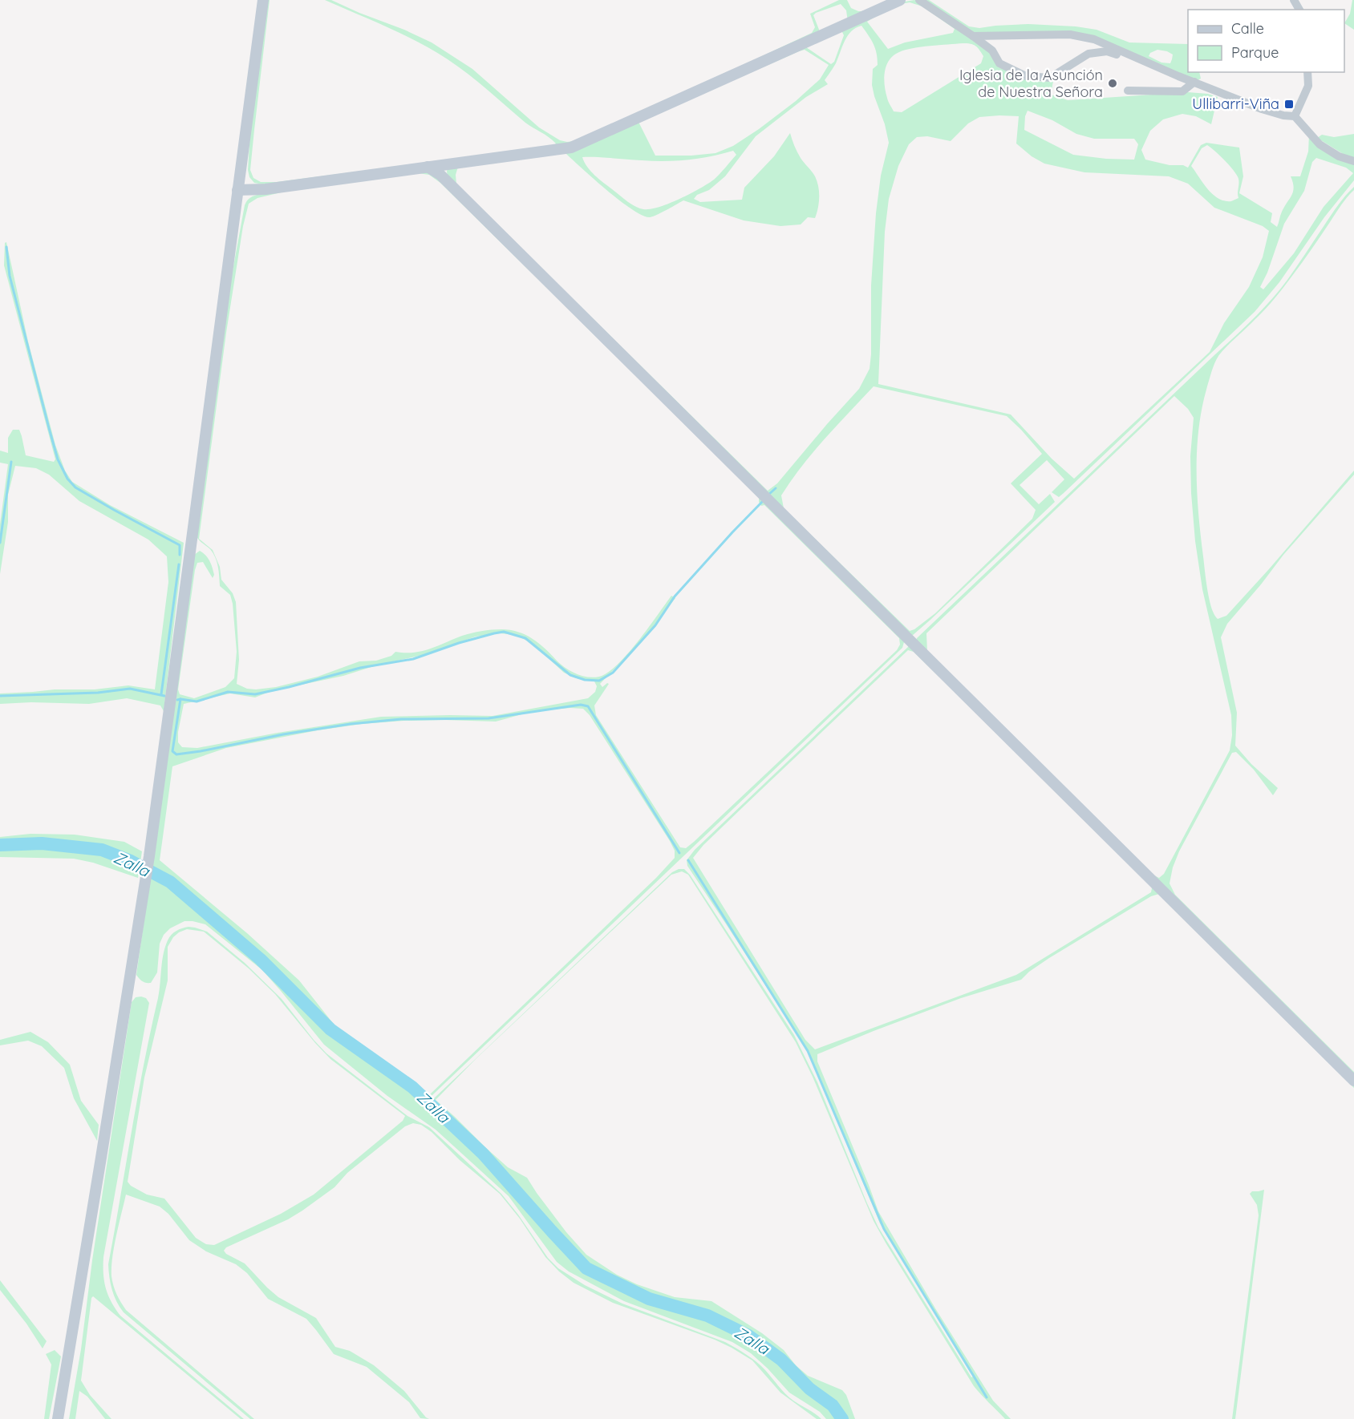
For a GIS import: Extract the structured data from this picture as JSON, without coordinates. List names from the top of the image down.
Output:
{
  "water": ["Zalla"],
  "places": {
    "other": ["Iglesia de la Asunción de Nuestra Señora"],
    "transit": ["Ullibarri-Viña"]
  },
  "legend": ["Calle", "Parque"]
}
